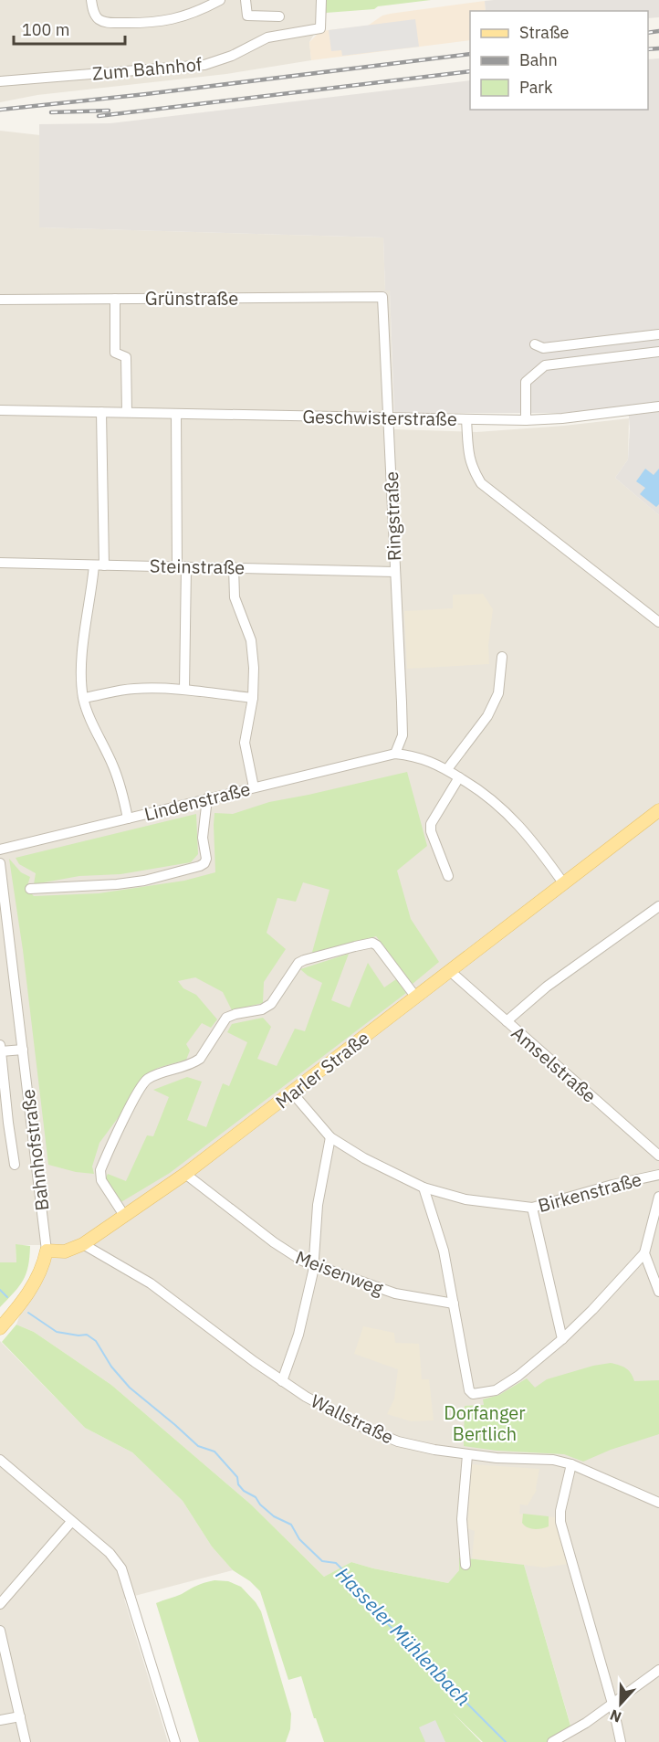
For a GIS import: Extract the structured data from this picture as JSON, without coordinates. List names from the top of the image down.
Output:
{
  "streets": {
    "main road": ["Marler Straße"],
    "street": [
      "Zum Bahnhof",
      "Grünstraße",
      "Geschwisterstraße",
      "Ringstraße",
      "Steinstraße",
      "Lindenstraße",
      "Amselstraße",
      "Bahnhofstraße",
      "Birkenstraße",
      "Meisenweg",
      "Wallstraße"
    ]
  },
  "crossings": [
    ["Grünstraße", "Ringstraße"],
    ["Geschwisterstraße", "Ringstraße"],
    ["Ringstraße", "Steinstraße"],
    ["Ringstraße", "Lindenstraße"],
    ["Lindenstraße", "Marler Straße"],
    ["Amselstraße", "Marler Straße"],
    ["Marler Straße", "Bahnhofstraße"],
    ["Marler Straße", "Birkenstraße"],
    ["Marler Straße", "Meisenweg"],
    ["Marler Straße", "Wallstraße"]
  ],
  "water": ["Hasseler Mühlenbach"],
  "parks": ["Dorfanger Bertlich"],
  "legend": ["Straße", "Bahn", "Park"],
  "scale_bar": "100 m",
  "north": "bottom"
}
